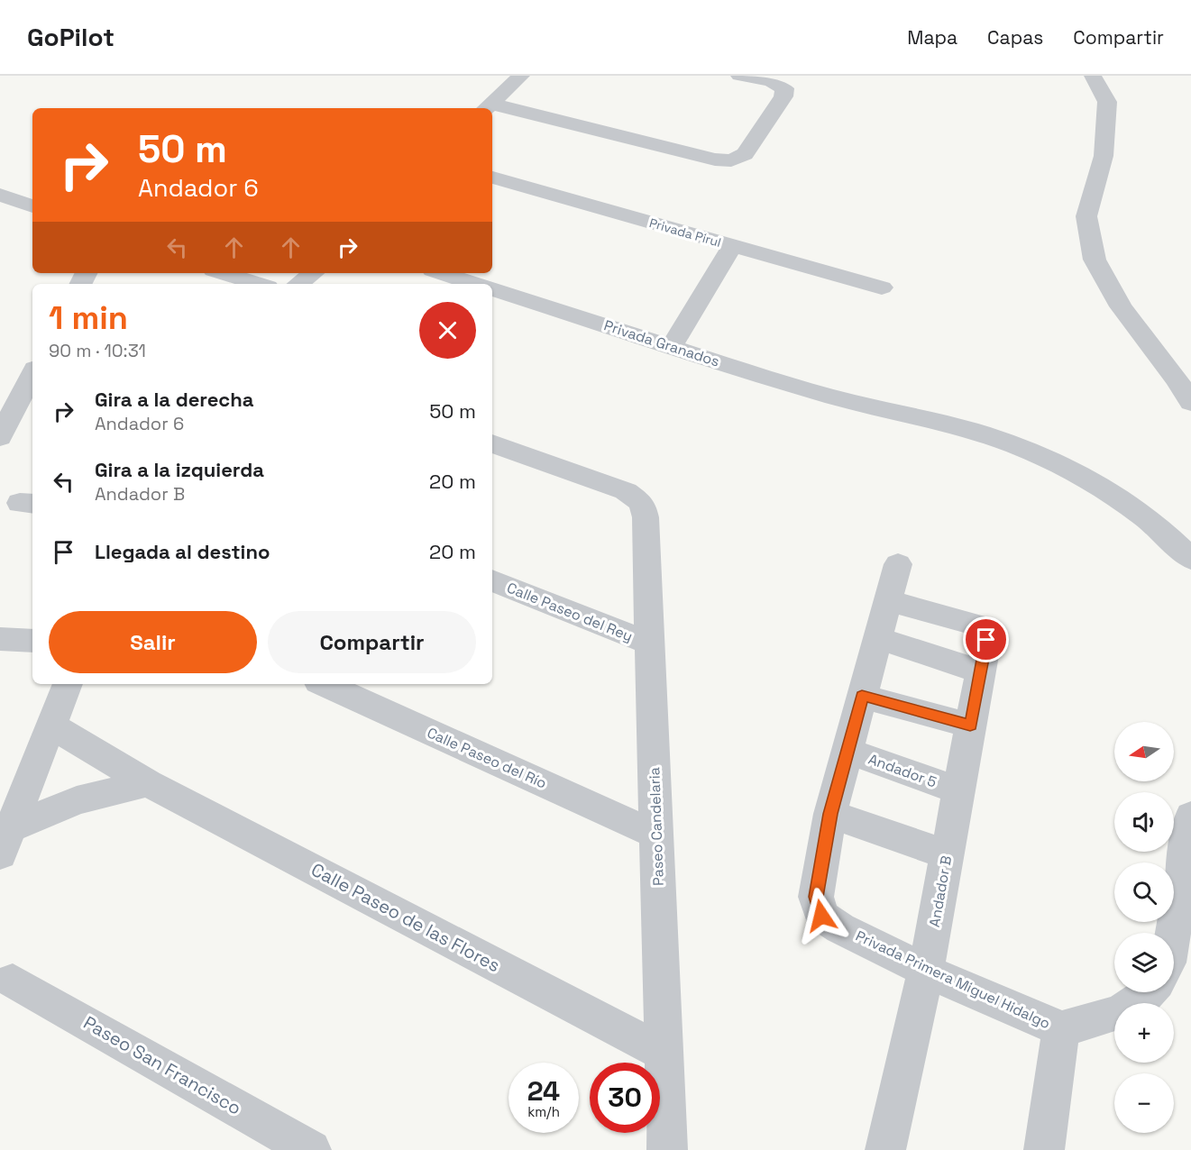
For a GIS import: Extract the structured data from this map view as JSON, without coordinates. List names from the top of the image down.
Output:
{
  "streets": {
    "street": [
      "Privada Pirul",
      "Privada Granados",
      "Calle Paseo del Rey",
      "Calle Paseo del Río",
      "Andador 5",
      "Paseo Candelaria",
      "Andador B",
      "Calle Paseo de las Flores",
      "Privada Primera Miguel Hidalgo",
      "Paseo San Francisco"
    ]
  },
  "crossings": [
    ["Calle Paseo del Rey", "Paseo Candelaria"],
    ["Calle Paseo del Río", "Paseo Candelaria"],
    ["Andador 5", "Andador B"],
    ["Andador 5", "Privada Primera Miguel Hidalgo"],
    ["Paseo Candelaria", "Calle Paseo de las Flores"],
    ["Andador B", "Privada Primera Miguel Hidalgo"]
  ],
  "north": "left",
  "page": {
    "header": "GoPilot",
    "nav": ["Mapa", "Capas", "Compartir"],
    "turn": ["50 m", "Andador 6"],
    "heading": ["1 min", "90 m · 10:31"],
    "list": [
      {
        "name": "Gira a la derecha",
        "note": "Andador 6",
        "value": "50 m"
      },
      {
        "name": "Gira a la izquierda",
        "note": "Andador B",
        "value": "20 m"
      },
      {
        "name": "Llegada al destino",
        "value": "20 m"
      }
    ],
    "buttons": ["Salir", "Compartir"],
    "map_buttons": ["+", "−"],
    "speed": "24 km/h",
    "limit": "30"
  }
}
